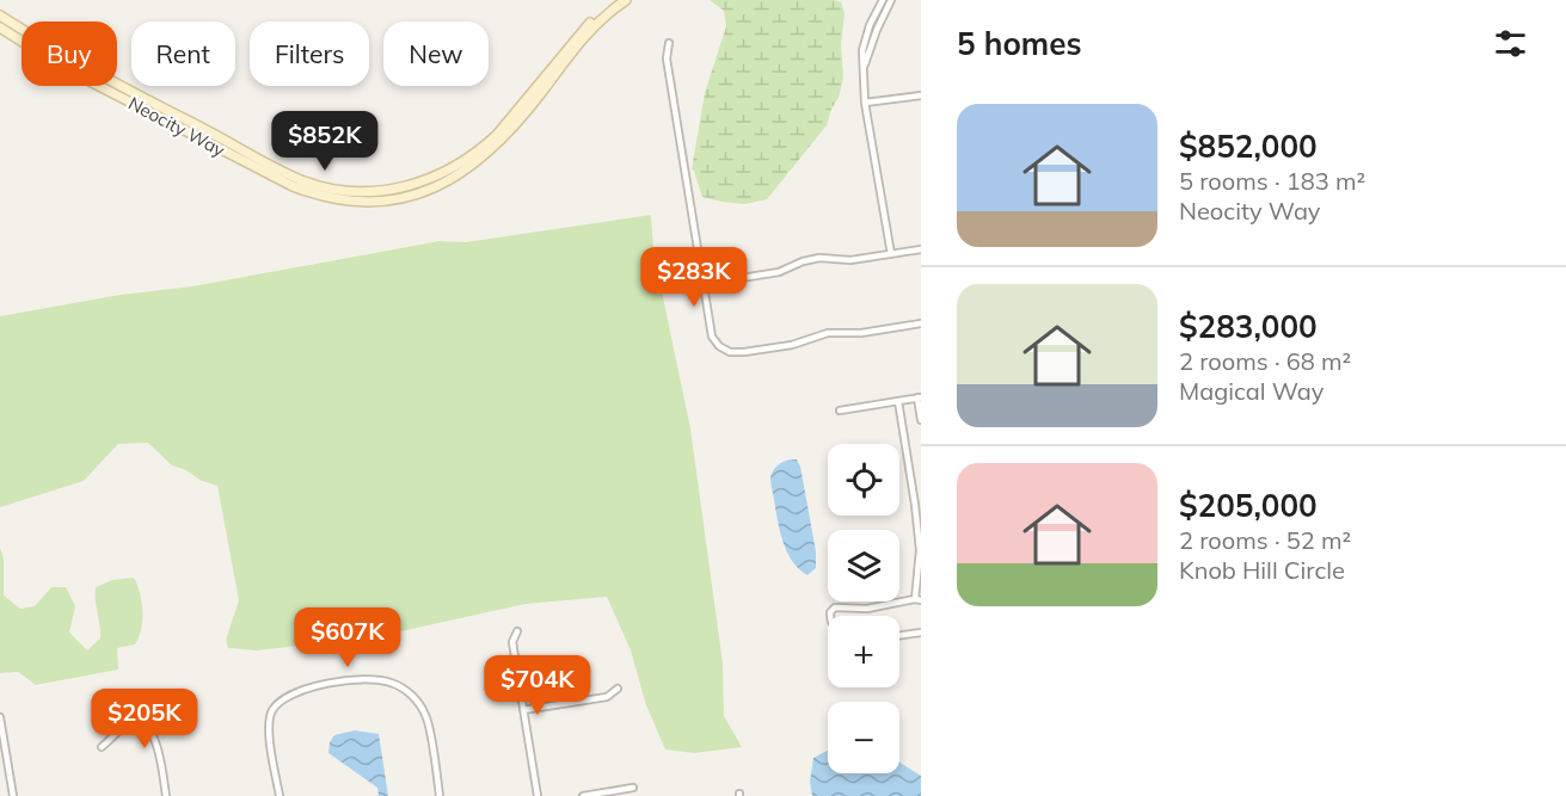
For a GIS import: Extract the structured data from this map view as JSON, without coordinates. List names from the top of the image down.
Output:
{
  "streets": {
    "street": ["Neocity Way"]
  },
  "page": {
    "heading": "5 homes",
    "chip": [
      "Buy",
      "Rent",
      "Filters",
      "New"
    ],
    "list": [
      {
        "name": "$852,000",
        "note": "5 rooms · 183 m² · Neocity Way"
      },
      {
        "name": "$283,000",
        "note": "2 rooms · 68 m² · Magical Way"
      },
      {
        "name": "$205,000",
        "note": "2 rooms · 52 m² · Knob Hill Circle"
      }
    ],
    "price": [
      "$852K",
      "$283K",
      "$607K",
      "$704K",
      "$205K"
    ],
    "map_buttons": ["+", "−"]
  }
}
